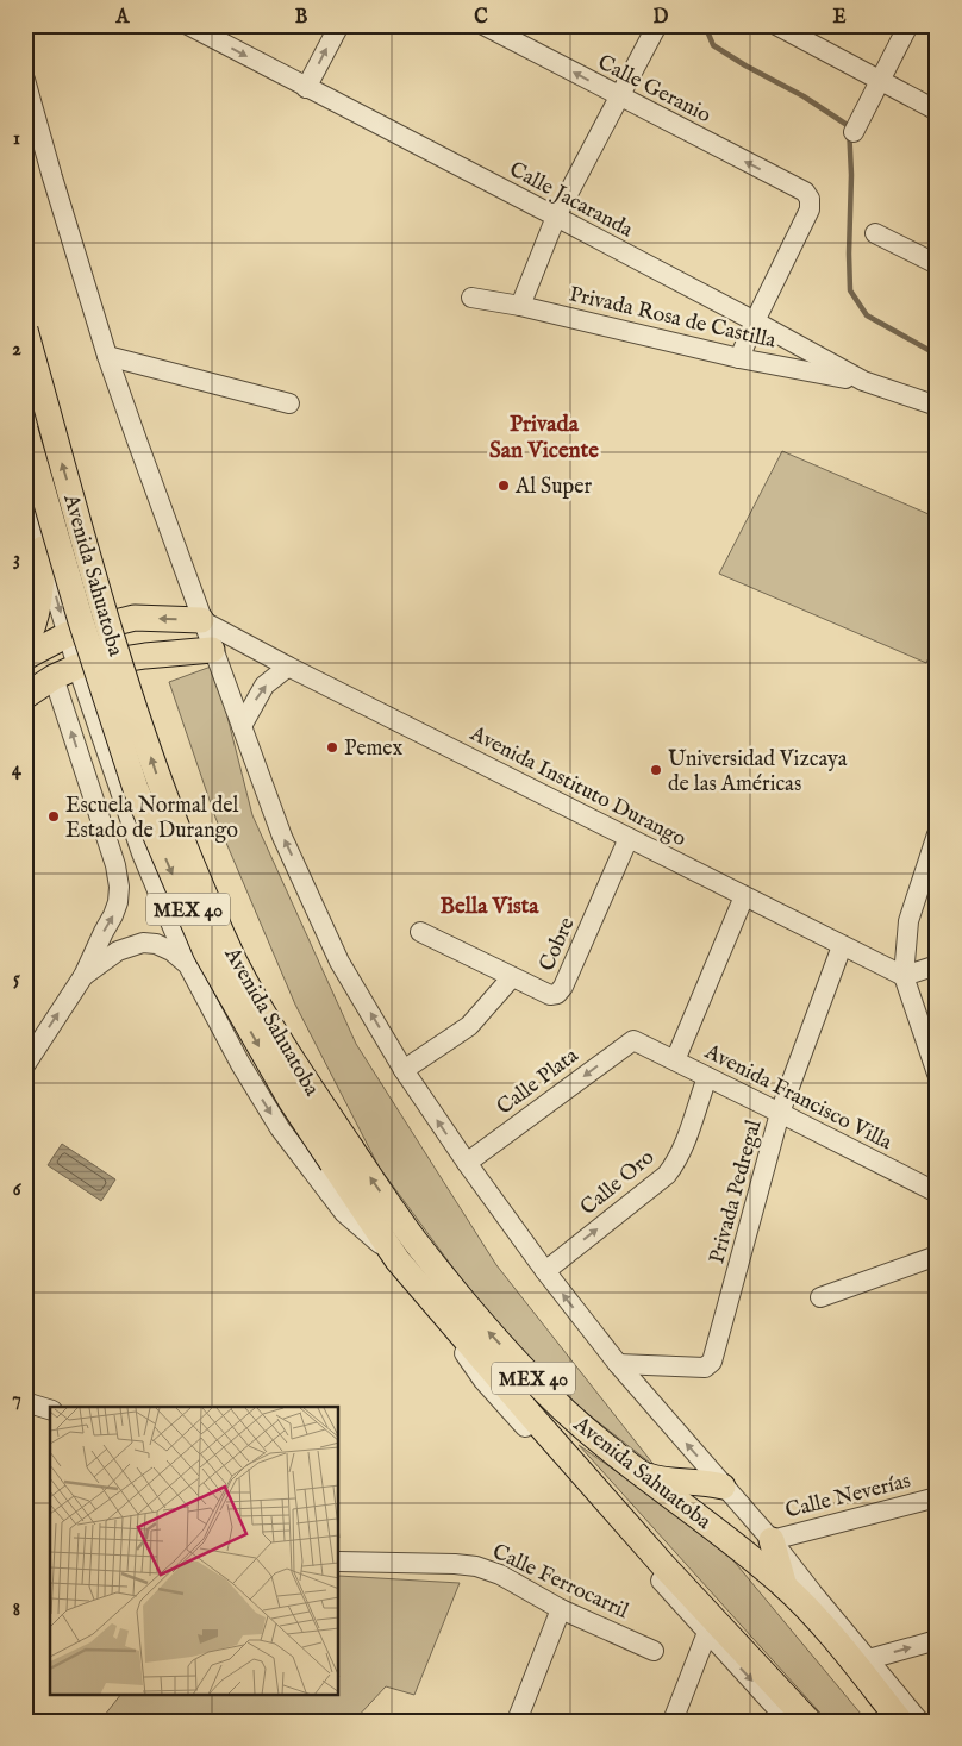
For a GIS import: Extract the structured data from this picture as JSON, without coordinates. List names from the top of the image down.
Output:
{
  "streets": {
    "main road": ["Avenida Sahuatoba", "MEX 40"],
    "street": [
      "Calle Geranio",
      "Calle Jacaranda",
      "Privada Rosa de Castilla",
      "Avenida Instituto Durango",
      "Cobre",
      "Calle Plata",
      "Avenida Francisco Villa",
      "Calle Oro",
      "Privada Pedregal",
      "Calle Neverías",
      "Calle Ferrocarril"
    ]
  },
  "crossings": [
    ["Calle Geranio", "Calle Jacaranda"],
    ["Calle Jacaranda", "Privada Rosa de Castilla"],
    ["Avenida Sahuatoba", "Avenida Instituto Durango"],
    ["Avenida Sahuatoba", "MEX 40"],
    ["Avenida Sahuatoba", "Calle Plata"],
    ["Avenida Sahuatoba", "Calle Oro"],
    ["Avenida Sahuatoba", "Privada Pedregal"],
    ["Avenida Sahuatoba", "Calle Neverías"],
    ["Avenida Instituto Durango", "Cobre"],
    ["Avenida Instituto Durango", "Privada Pedregal"],
    ["Calle Plata", "Avenida Francisco Villa"],
    ["Avenida Francisco Villa", "Calle Oro"],
    ["Avenida Francisco Villa", "Privada Pedregal"]
  ],
  "one_way": ["Calle Oro"],
  "districts": ["Privada San Vicente", "Bella Vista"],
  "places": [
    "Al Super",
    "Pemex",
    "Universidad Vizcaya de las Américas",
    "Escuela Normal del Estado de Durango"
  ],
  "grid": {
    "columns": [
      "A",
      "B",
      "C",
      "D",
      "E"
    ],
    "rows": [
      "1",
      "2",
      "3",
      "4",
      "5",
      "6",
      "7",
      "8"
    ]
  }
}
